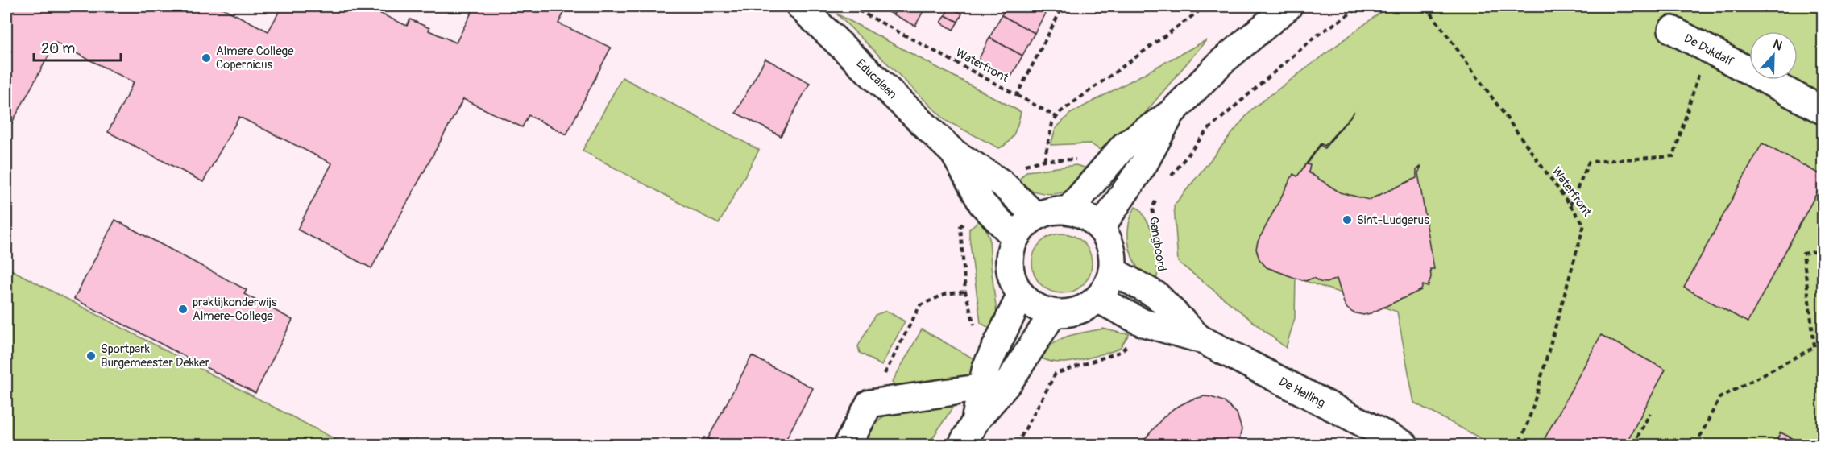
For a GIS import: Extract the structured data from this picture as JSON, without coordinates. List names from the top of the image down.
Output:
{
  "streets": {
    "street": ["De Dukdalf", "Educalaan", "De Helling"],
    "path": ["Waterfront", "Gangboord"]
  },
  "crossings": [
    ["Educalaan", "De Helling"],
    ["Gangboord", "De Helling"]
  ],
  "places": [
    "Almere College Copernicus",
    "Sint-Ludgerus",
    "praktijkonderwijs Almere-College",
    "Sportpark Burgemeester Dekker"
  ],
  "scale_bar": "20 m",
  "north": "top"
}
